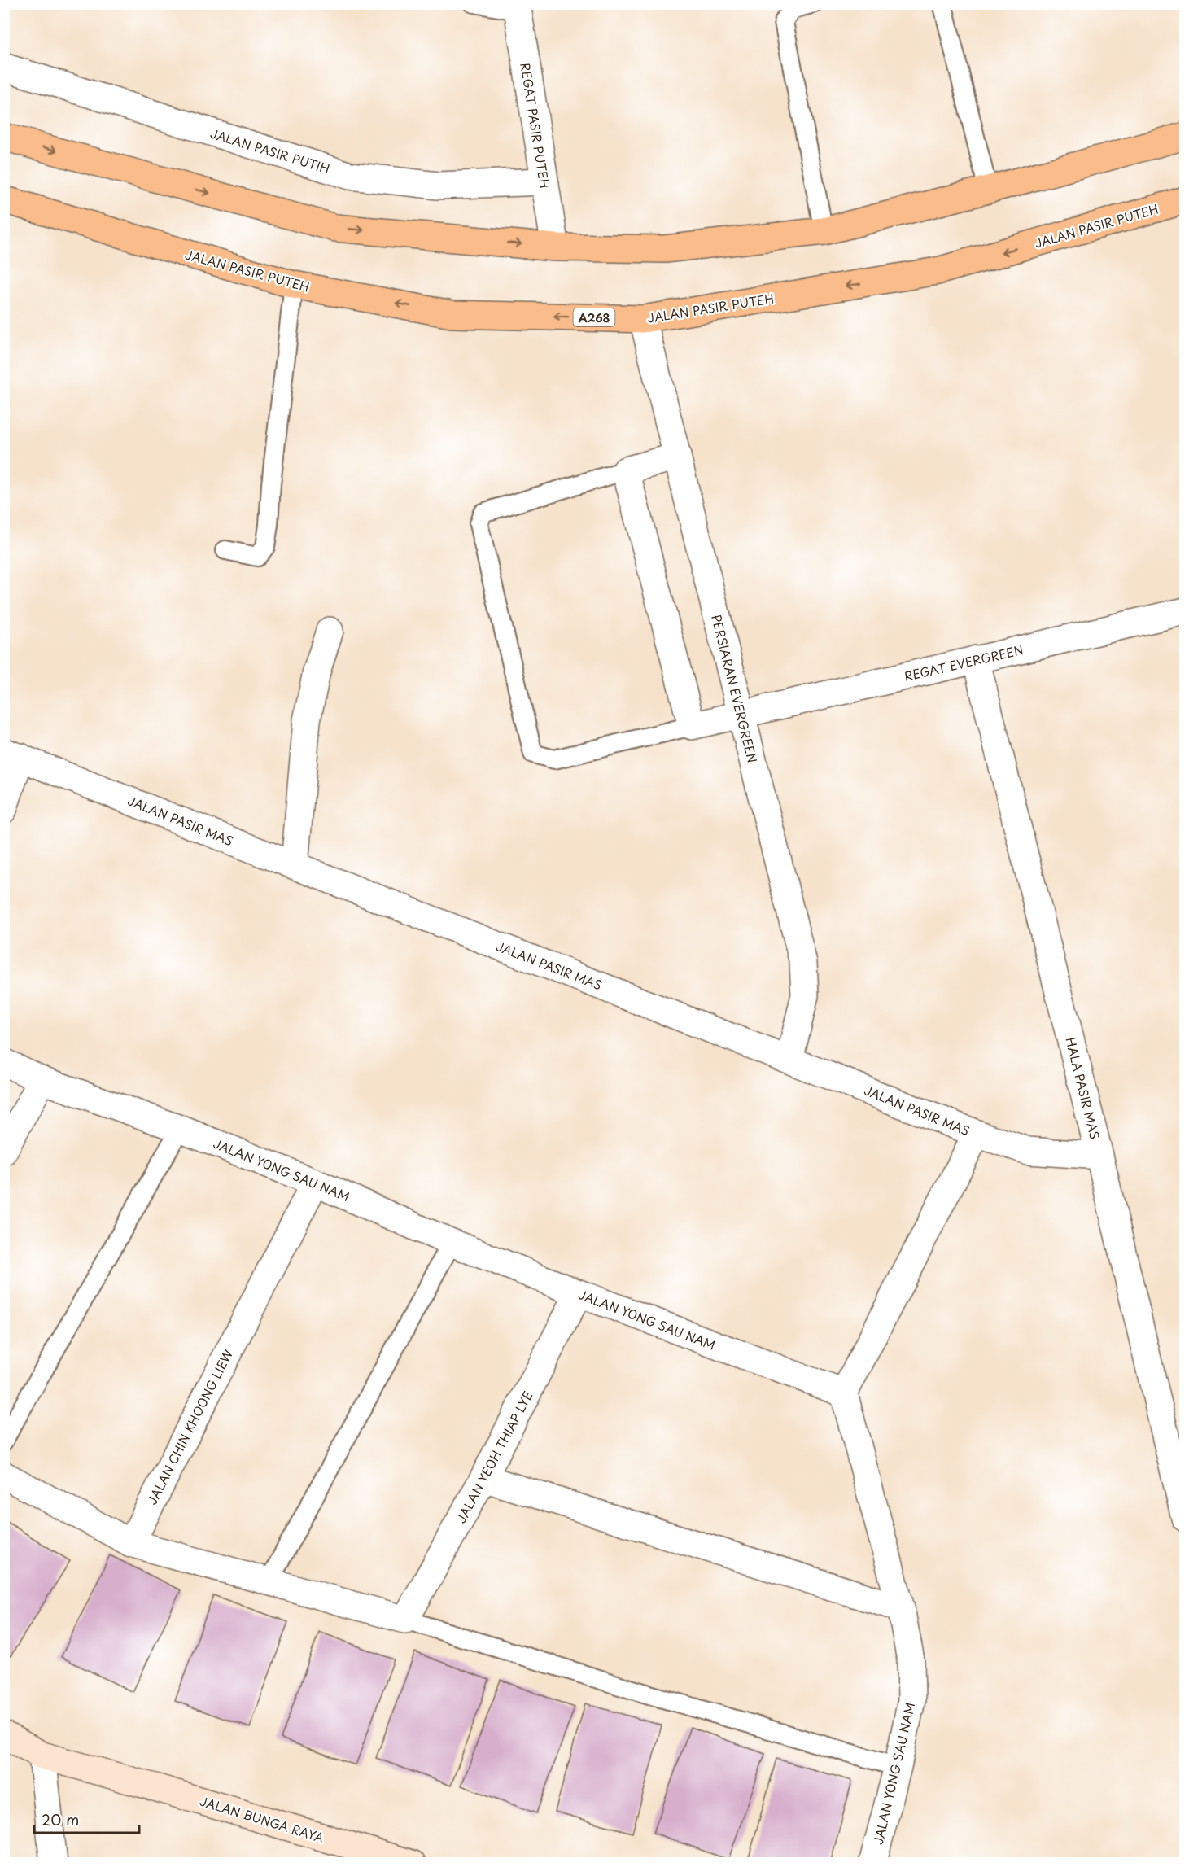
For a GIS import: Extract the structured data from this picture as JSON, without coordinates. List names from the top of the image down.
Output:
{
  "streets": {
    "main road": ["JALAN PASIR PUTEH", "A268", "JALAN BUNGA RAYA"],
    "street": [
      "REGAT PASIR PUTEH",
      "JALAN PASIR PUTIH",
      "REGAT EVERGREEN",
      "PERSIARAN EVERGREEN",
      "JALAN PASIR MAS",
      "HALA PASIR MAS",
      "JALAN YONG SAU NAM",
      "JALAN CHIN KHOONG LIEW",
      "JALAN YEOH THIAP LYE"
    ]
  },
  "crossings": [
    ["REGAT PASIR PUTEH", "JALAN PASIR PUTIH"],
    ["JALAN PASIR PUTEH", "PERSIARAN EVERGREEN"],
    ["REGAT EVERGREEN", "PERSIARAN EVERGREEN"],
    ["REGAT EVERGREEN", "HALA PASIR MAS"],
    ["PERSIARAN EVERGREEN", "JALAN PASIR MAS"],
    ["JALAN PASIR MAS", "HALA PASIR MAS"],
    ["JALAN YONG SAU NAM", "JALAN CHIN KHOONG LIEW"],
    ["JALAN YONG SAU NAM", "JALAN YEOH THIAP LYE"]
  ],
  "scale_bar": "20 m"
}
